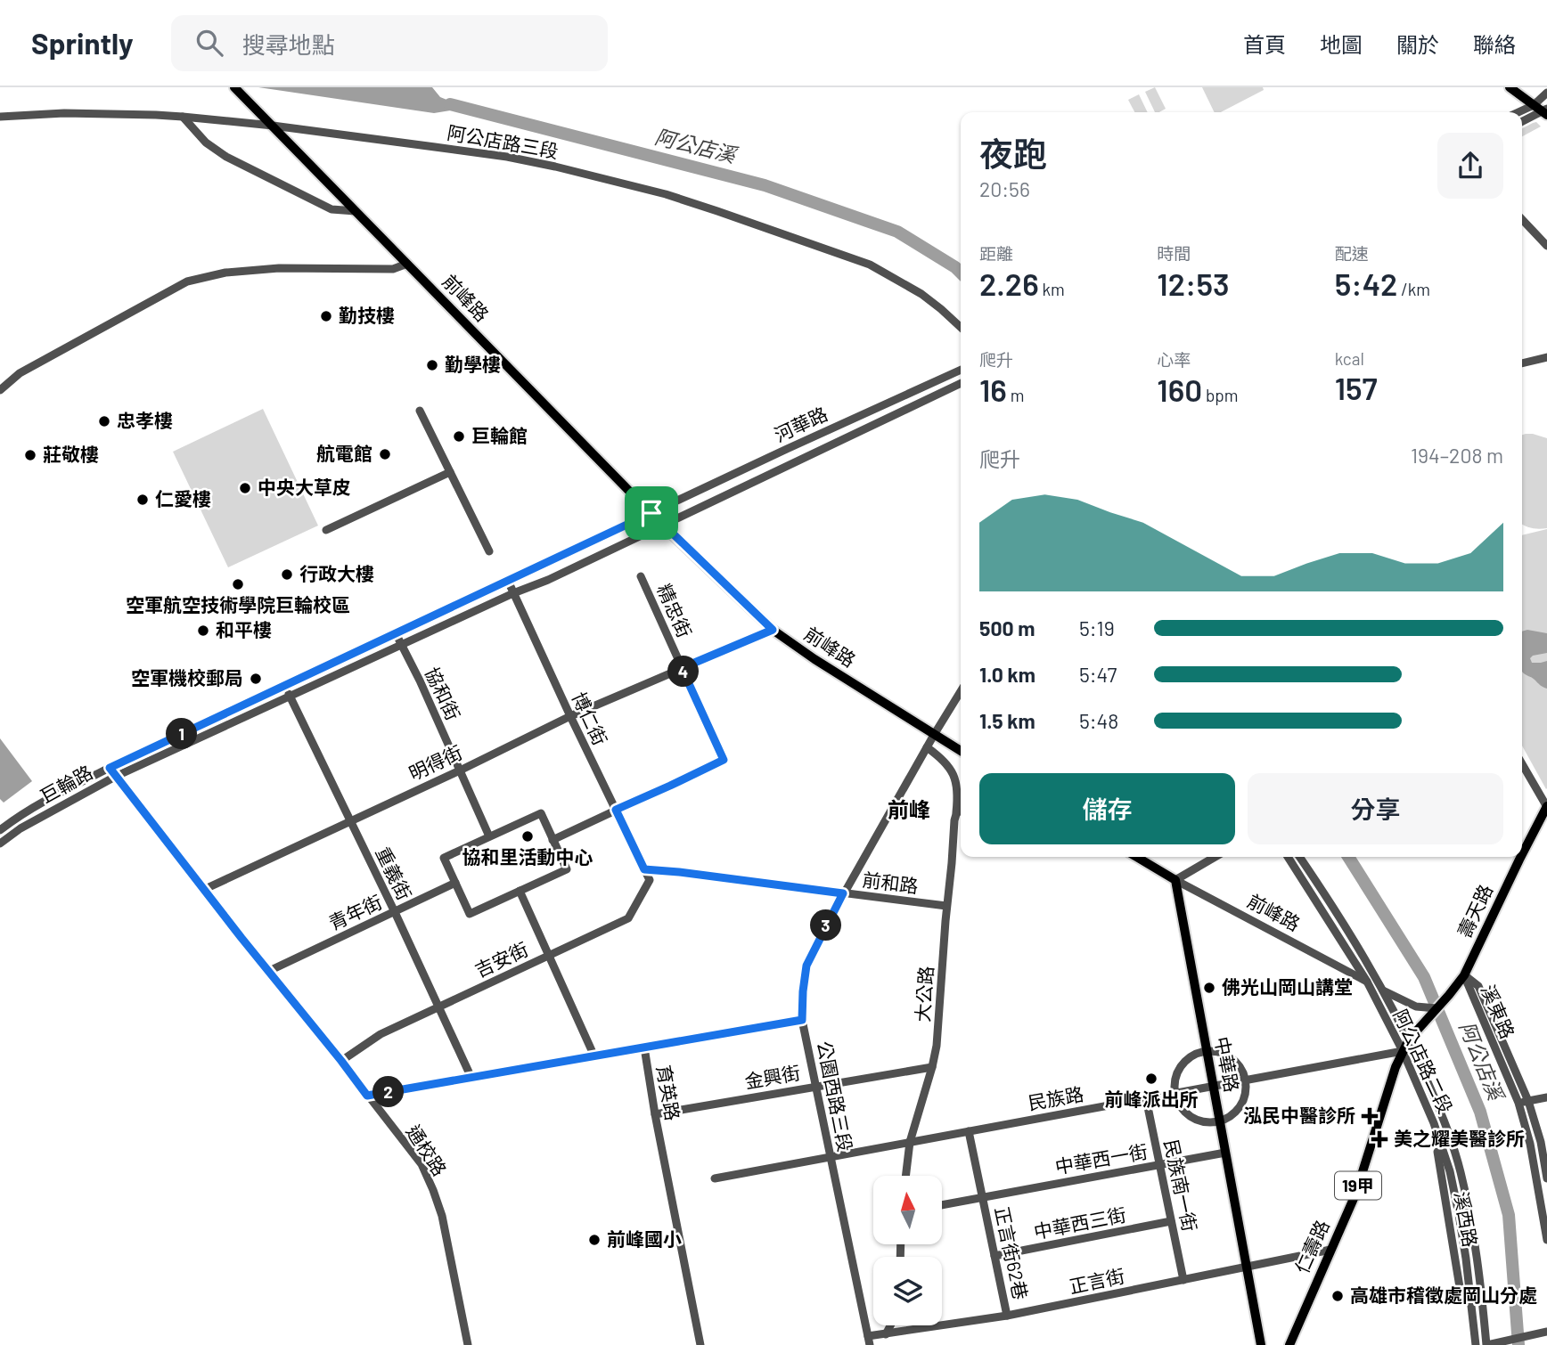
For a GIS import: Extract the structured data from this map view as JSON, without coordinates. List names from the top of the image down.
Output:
{
  "streets": {
    "main road": [
      "前峰路",
      "壽天路",
      "中華路",
      "19甲",
      "仁壽路"
    ],
    "street": [
      "阿公店路三段",
      "河華路",
      "精忠街",
      "協和街",
      "博仁街",
      "明得街",
      "巨輪路",
      "重義街",
      "前和路",
      "青年街",
      "吉安街",
      "大公路",
      "溪東路",
      "阿公店路二段",
      "金興街",
      "育英路",
      "公園西路三段",
      "民族路",
      "通校路",
      "中華西一街",
      "民族南一街",
      "溪西路",
      "中華西三街",
      "正言街62巷",
      "正言街"
    ]
  },
  "crossings": [
    ["阿公店路三段", "前峰路"],
    ["前峰路", "河華路"],
    ["前峰路", "明得街"],
    ["前峰路", "巨輪路"],
    ["前峰路", "壽天路"],
    ["前峰路", "阿公店路二段"],
    ["前峰路", "中華路"],
    ["前峰路", "公園西路三段"],
    ["前峰路", "仁壽路"],
    ["河華路", "巨輪路"],
    ["精忠街", "博仁街"],
    ["精忠街", "明得街"],
    ["協和街", "明得街"],
    ["協和街", "巨輪路"],
    ["博仁街", "明得街"],
    ["博仁街", "巨輪路"],
    ["博仁街", "前和路"],
    ["博仁街", "吉安街"],
    ["明得街", "重義街"],
    ["明得街", "通校路"],
    ["巨輪路", "重義街"],
    ["巨輪路", "通校路"],
    ["重義街", "青年街"],
    ["重義街", "吉安街"],
    ["重義街", "育英路"],
    ["前和路", "吉安街"],
    ["前和路", "大公路"],
    ["前和路", "公園西路三段"],
    ["壽天路", "溪東路"],
    ["壽天路", "仁壽路"],
    ["青年街", "通校路"],
    ["吉安街", "通校路"],
    ["大公路", "金興街"],
    ["大公路", "公園西路三段"],
    ["大公路", "民族路"],
    ["阿公店路二段", "民族路"],
    ["阿公店路二段", "仁壽路"],
    ["中華路", "民族路"],
    ["中華路", "中華西一街"],
    ["中華路", "正言街"],
    ["金興街", "育英路"],
    ["金興街", "公園西路三段"],
    ["育英路", "通校路"],
    ["公園西路三段", "民族路"],
    ["公園西路三段", "正言街"],
    ["民族路", "民族南一街"],
    ["民族路", "仁壽路"],
    ["民族路", "正言街62巷"],
    ["中華西一街", "民族南一街"],
    ["中華西一街", "正言街62巷"],
    ["民族南一街", "中華西三街"],
    ["民族南一街", "正言街"],
    ["中華西三街", "正言街62巷"],
    ["仁壽路", "正言街"],
    ["正言街62巷", "正言街"]
  ],
  "districts": ["前峰"],
  "water": ["阿公店溪"],
  "places": {
    "other": [
      "勤技樓",
      "勤學樓",
      "忠孝樓",
      "巨輪館",
      "航電館",
      "莊敬樓",
      "中央大草皮",
      "仁愛樓",
      "行政大樓",
      "空軍航空技術學院巨輪校區",
      "和平樓",
      "空軍機校郵局",
      "協和里活動中心",
      "佛光山岡山講堂",
      "前峰派出所",
      "前峰國小",
      "高雄市稽徵處岡山分處"
    ],
    "health": ["泓民中醫診所", "美之耀美醫診所"]
  },
  "north": "top",
  "page": {
    "header": "Sprintly",
    "search": "搜尋地點",
    "nav": [
      "首頁",
      "地圖",
      "關於",
      "聯絡"
    ],
    "heading": ["夜跑", "20:56"],
    "stats": [
      ["距離", "2.26 km"],
      ["時間", "12:53"],
      ["配速", "5:42 /km"],
      ["爬升", "16 m"],
      ["心率", "160 bpm"],
      ["kcal", "157"]
    ],
    "chart": ["爬升", "194–208 m"],
    "list": [
      {
        "name": "500 m",
        "note": "5:19"
      },
      {
        "name": "1.0 km",
        "note": "5:47"
      },
      {
        "name": "1.5 km",
        "note": "5:48"
      }
    ],
    "pins": [
      "4",
      "1",
      "3",
      "2"
    ],
    "buttons": ["儲存", "分享"]
  }
}
